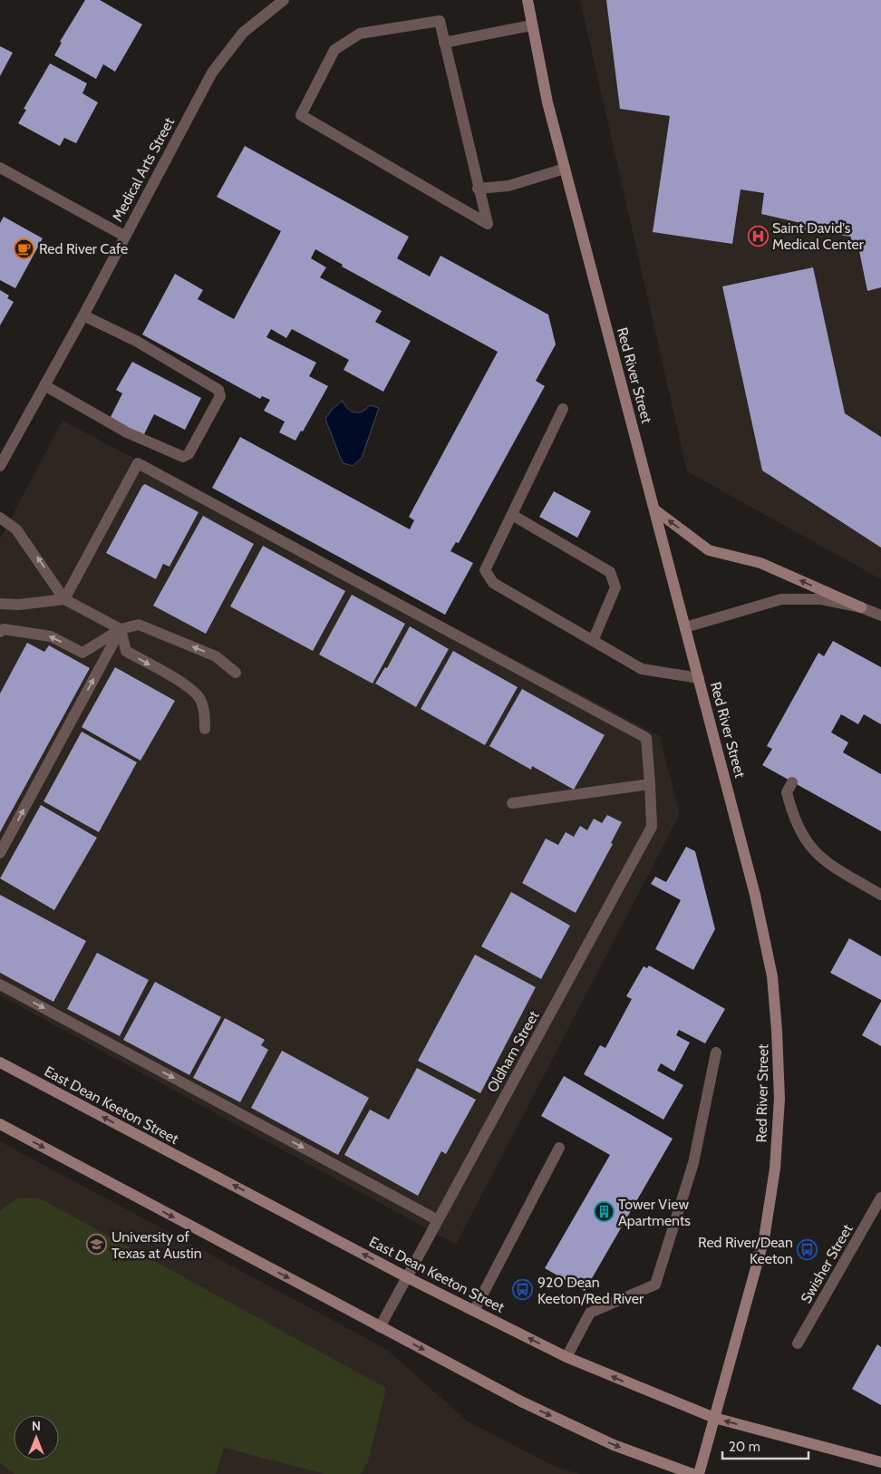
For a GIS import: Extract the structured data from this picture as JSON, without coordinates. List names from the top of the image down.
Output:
{
  "streets": {
    "main road": ["Red River Street", "East Dean Keeton Street"],
    "street": ["Medical Arts Street", "Oldham Street", "Swisher Street"]
  },
  "crossings": [
    ["Red River Street", "East Dean Keeton Street"],
    ["Oldham Street", "East Dean Keeton Street"]
  ],
  "places": {
    "hospital": ["Saint David's Medical Center"],
    "cafe": ["Red River Cafe"],
    "building": ["Tower View Apartments"],
    "school or university": ["University of Texas at Austin"],
    "bus stop": ["Red River/Dean Keeton", "920 Dean Keeton/Red River"]
  },
  "scale_bar": "20 m",
  "north": "top"
}
